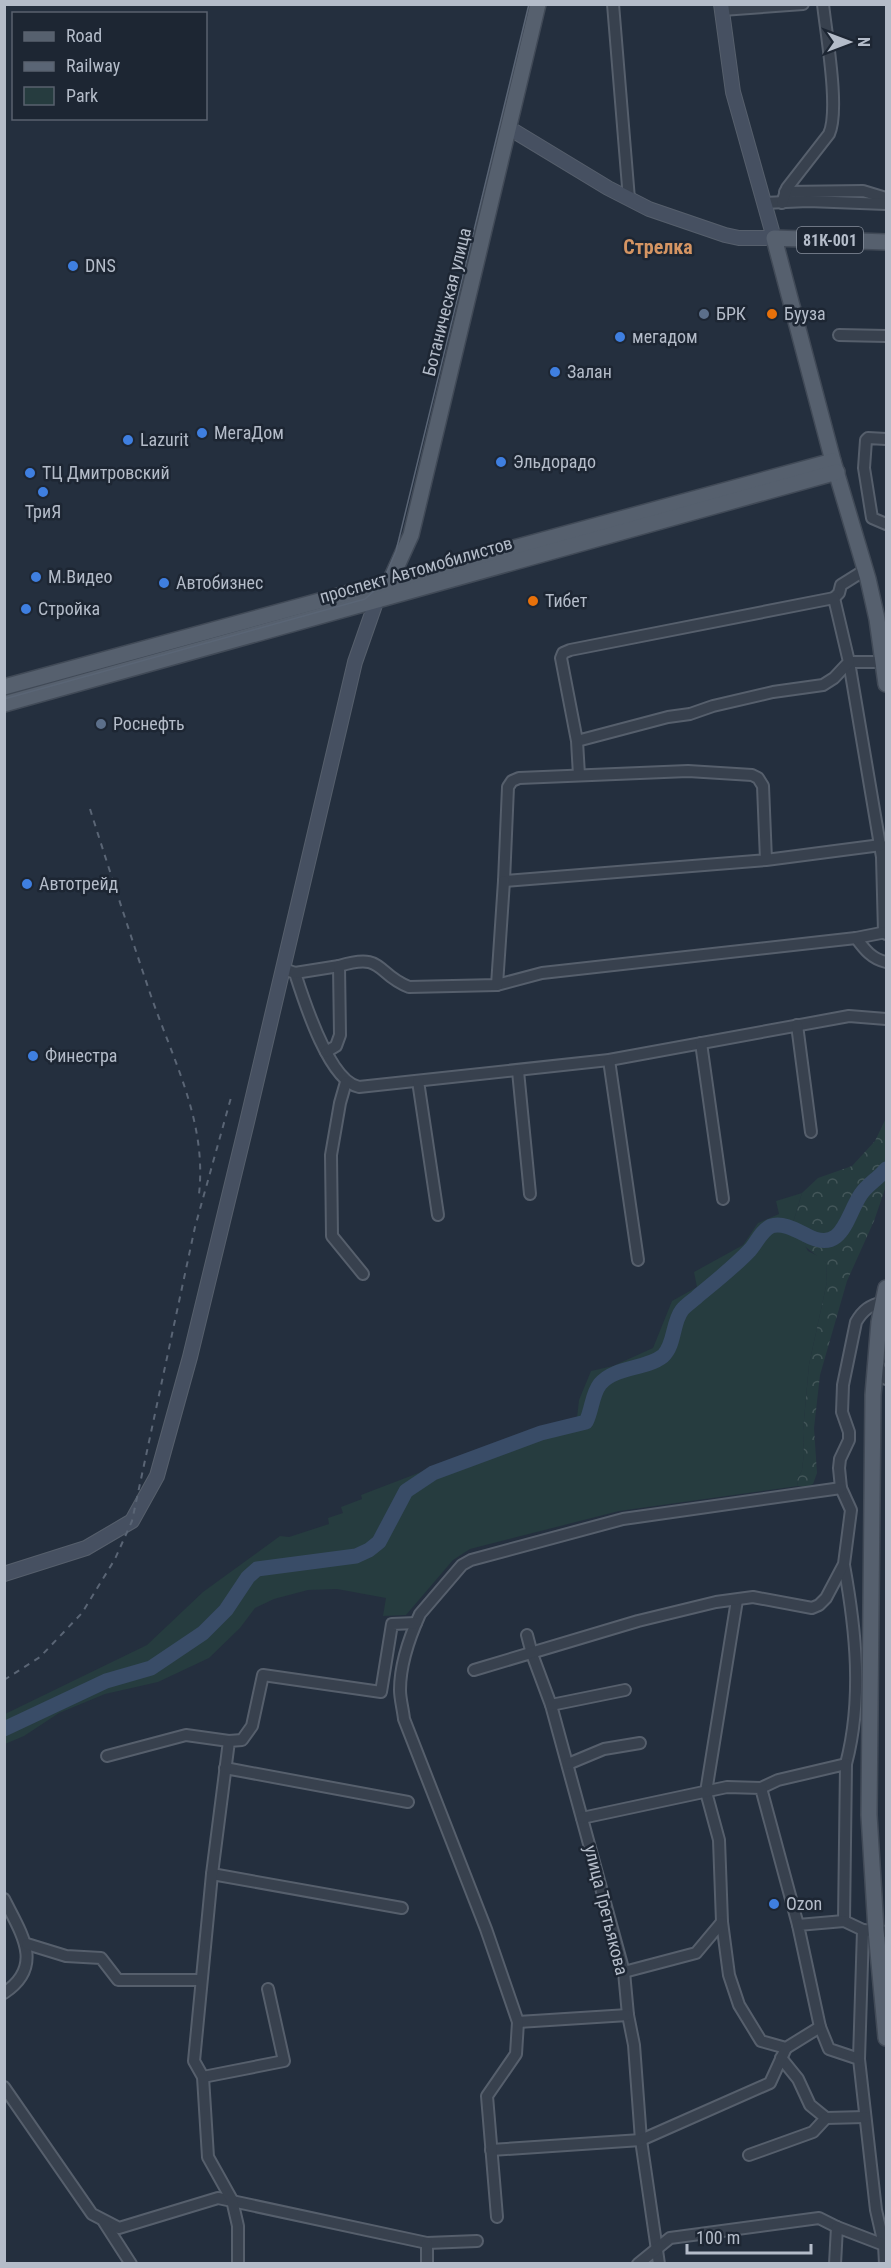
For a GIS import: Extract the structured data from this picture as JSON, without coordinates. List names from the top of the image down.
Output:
{
  "streets": {
    "main road": ["81К-001", "Ботаническая улица", "проспект Автомобилистов"],
    "street": ["улица Третьякова"]
  },
  "crossings": [
    ["Ботаническая улица", "проспект Автомобилистов"]
  ],
  "districts": ["Стрелка"],
  "places": [
    "DNS",
    "БРК",
    "Бууза",
    "мегадом",
    "Залан",
    "МегаДом",
    "Lazurit",
    "Эльдорадо",
    "ТЦ Дмитровский",
    "ТриЯ",
    "М.Видео",
    "Автобизнес",
    "Тибет",
    "Стройка",
    "Роснефть",
    "Автотрейд",
    "Финестра",
    "Ozon"
  ],
  "legend": ["Road", "Railway", "Park"],
  "scale_bar": "100 m",
  "north": "right"
}
